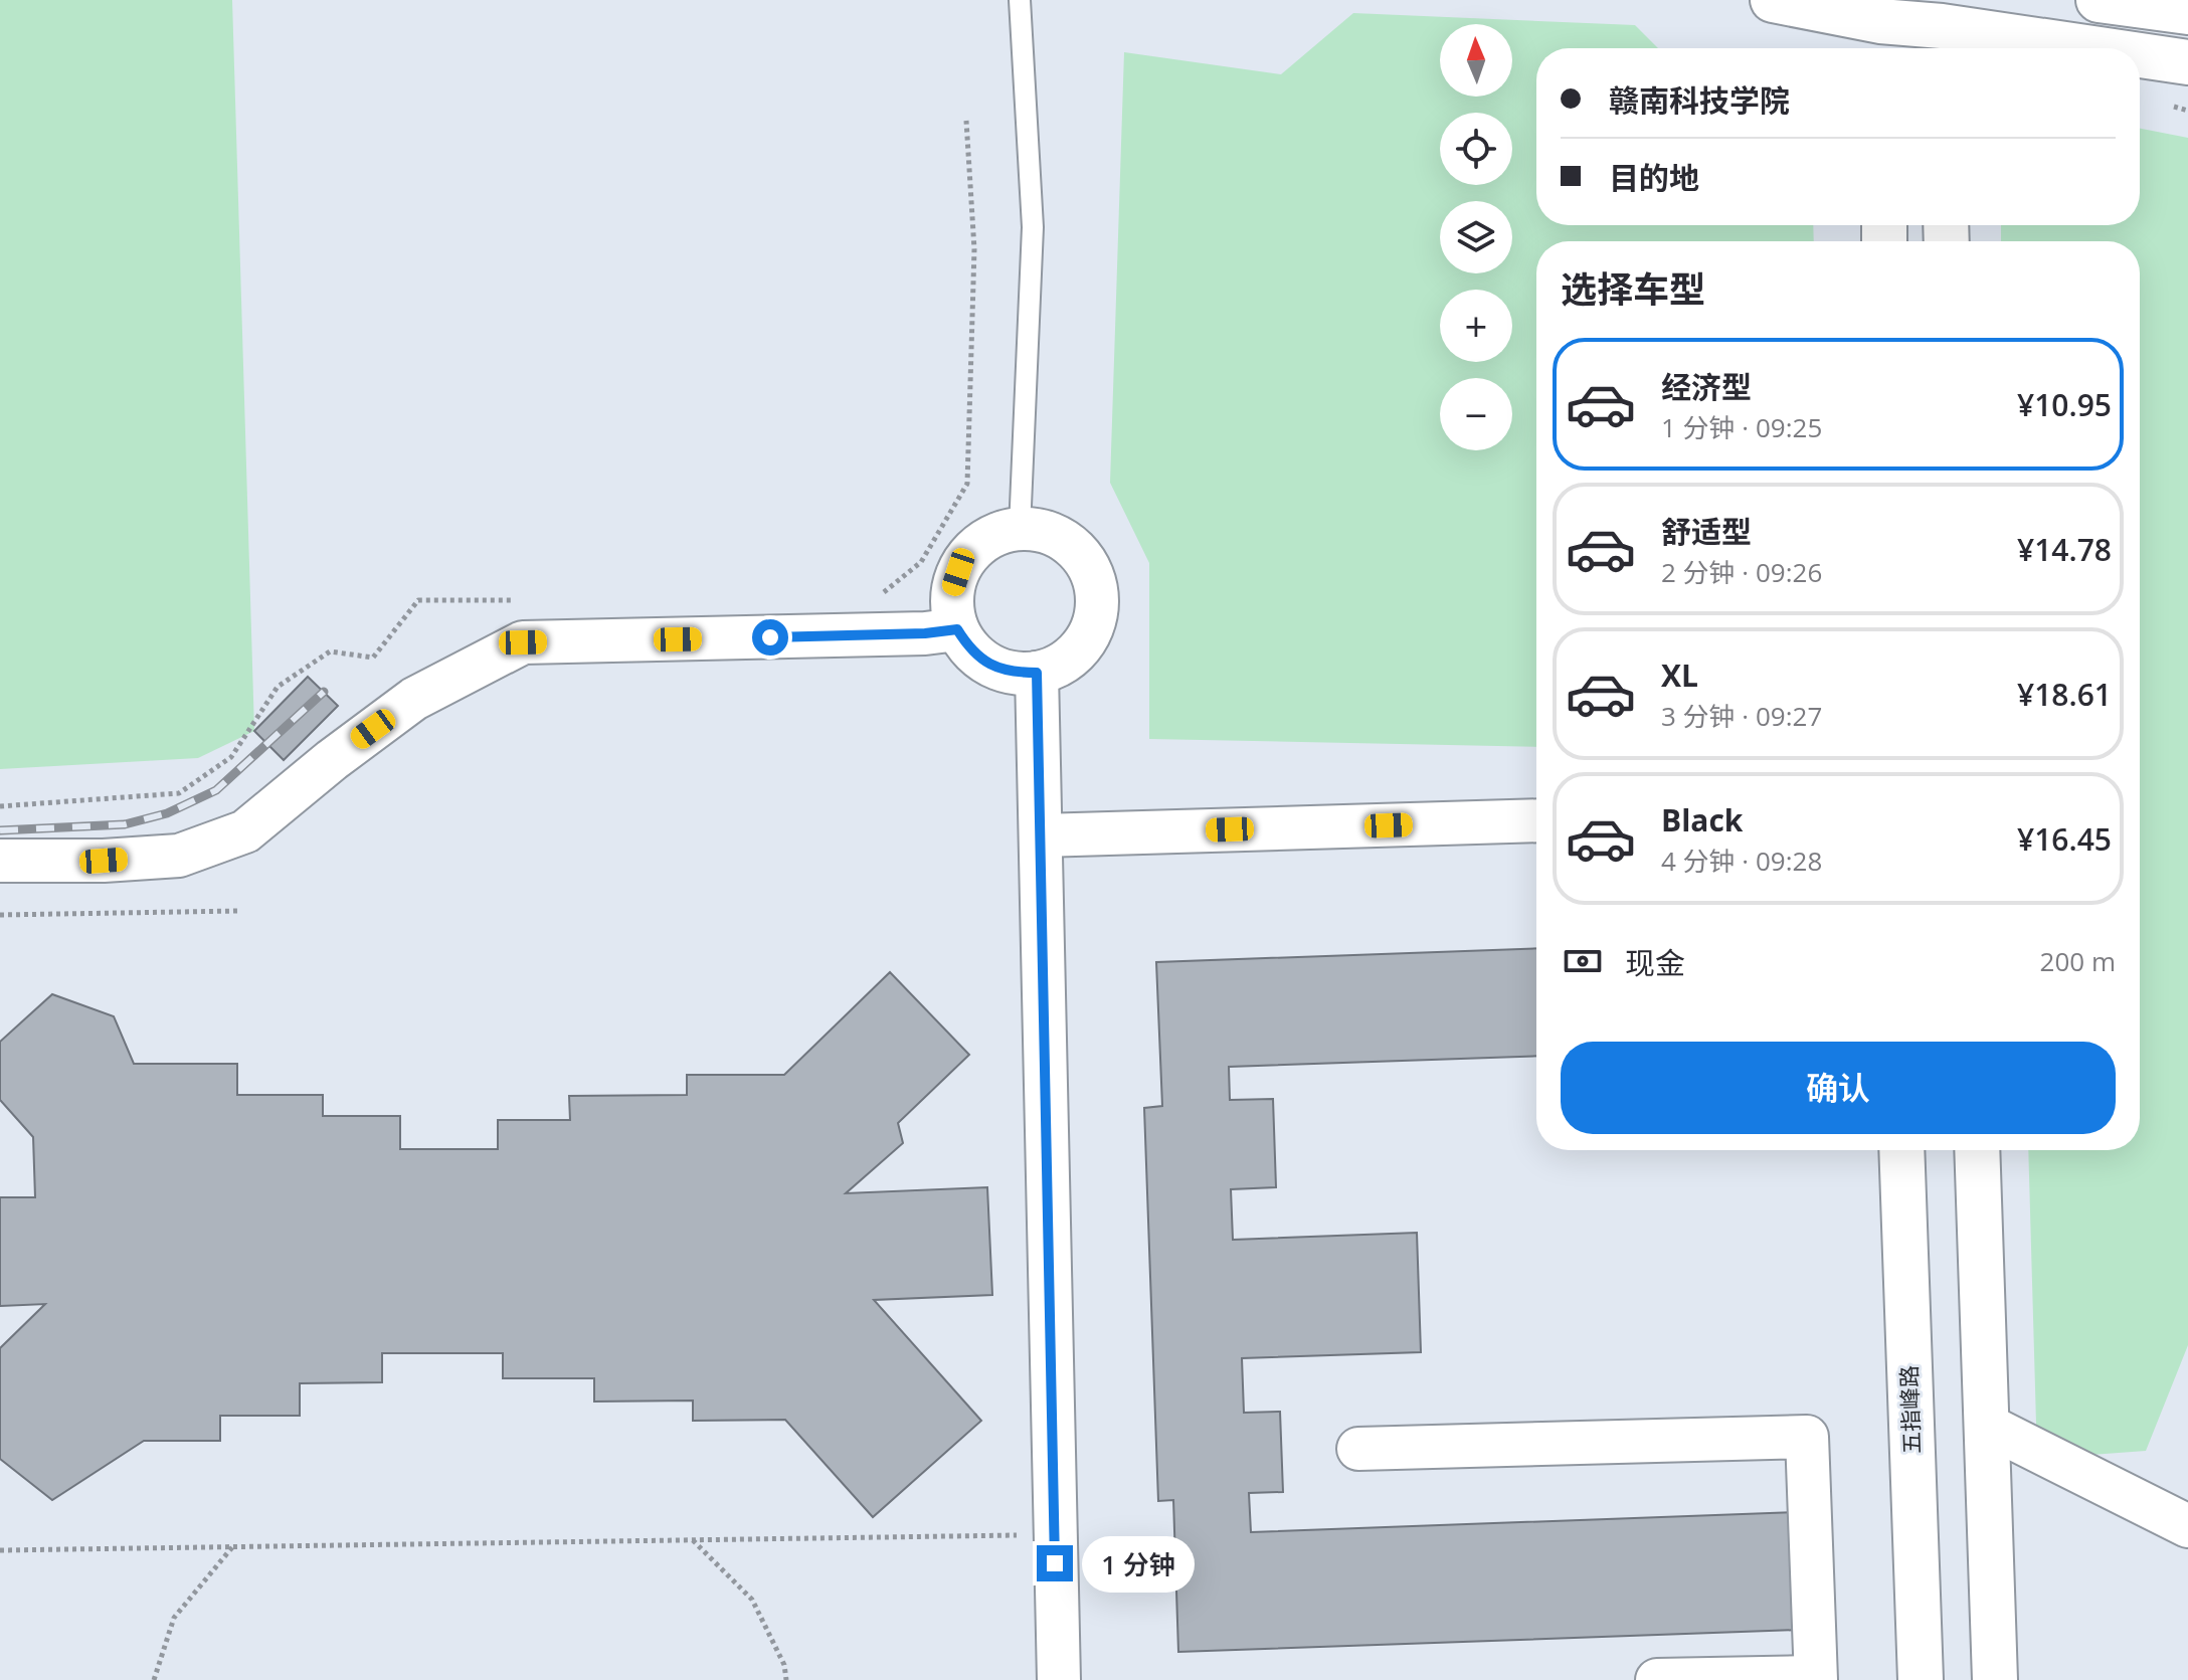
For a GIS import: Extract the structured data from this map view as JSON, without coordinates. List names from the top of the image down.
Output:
{
  "streets": {
    "main road": ["五指峰路"]
  },
  "north": "top",
  "page": {
    "map_buttons": ["+", "−"],
    "banner": ["赣南科技学院", "目的地"],
    "heading": "选择车型",
    "list": [
      {
        "name": "经济型",
        "note": "1 分钟 · 09:25",
        "value": "¥10.95"
      },
      {
        "name": "舒适型",
        "note": "2 分钟 · 09:26",
        "value": "¥14.78"
      },
      {
        "name": "XL",
        "note": "3 分钟 · 09:27",
        "value": "¥18.61"
      },
      {
        "name": "Black",
        "note": "4 分钟 · 09:28",
        "value": "¥16.45"
      }
    ],
    "pay": ["现金", "200 m"],
    "buttons": "确认",
    "bubble": "1 分钟"
  }
}
